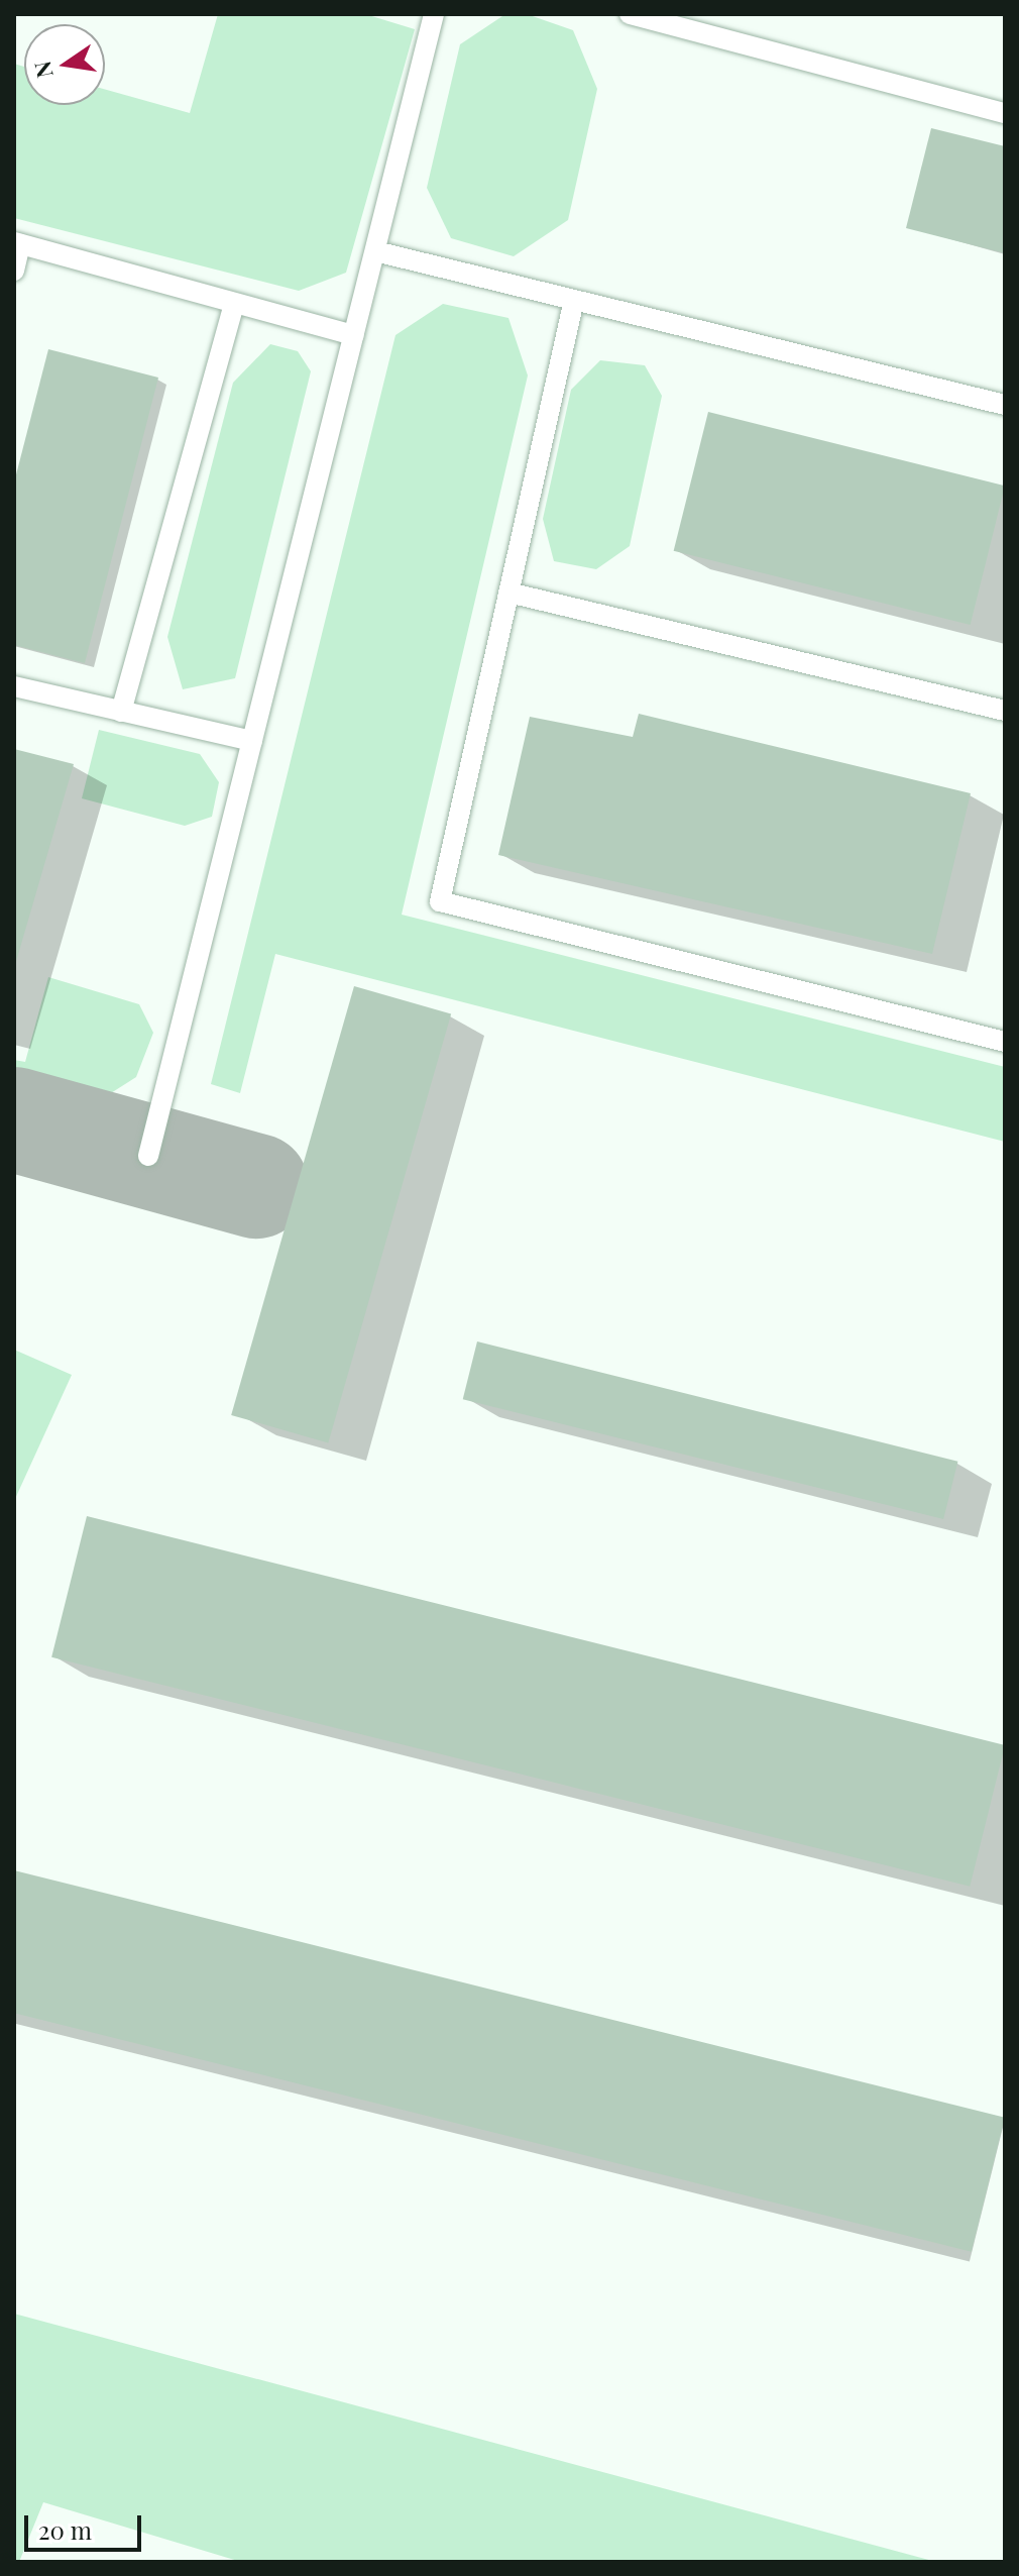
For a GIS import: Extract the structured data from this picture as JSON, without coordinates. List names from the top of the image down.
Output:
{
  "scale_bar": "20 m",
  "north": "left"
}
